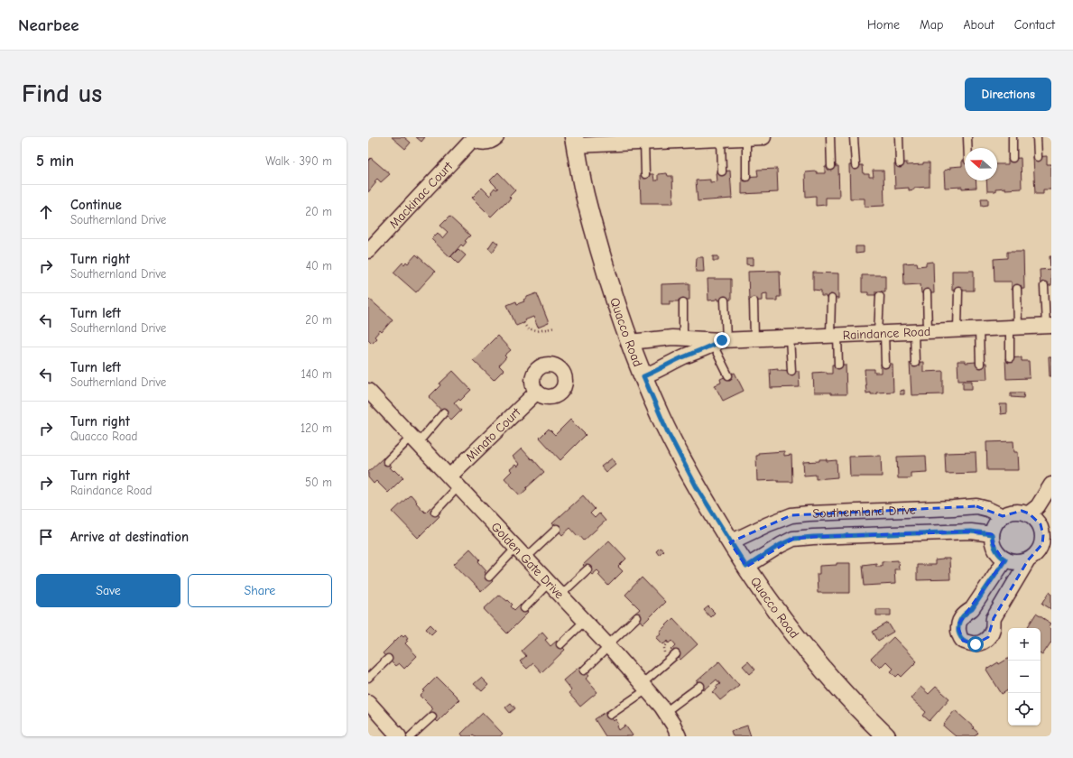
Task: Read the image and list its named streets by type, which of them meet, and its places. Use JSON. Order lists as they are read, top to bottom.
{
  "streets": {
    "street": [
      "Mackinac Court",
      "Quacco Road",
      "Raindance Road",
      "Minato Court",
      "Southernland Drive",
      "Golden Gate Drive"
    ]
  },
  "crossings": [
    ["Quacco Road", "Raindance Road"],
    ["Quacco Road", "Southernland Drive"],
    ["Minato Court", "Golden Gate Drive"]
  ],
  "north": "left",
  "page": {
    "header": "Nearbee",
    "nav": [
      "Home",
      "Map",
      "About",
      "Contact"
    ],
    "buttons": [
      "Directions",
      ["Save", "Share"]
    ],
    "title": "Find us",
    "heading": ["5 min", "Walk · 390 m"],
    "list": [
      ["Continue", "Southernland Drive", "20 m"],
      ["Turn right", "Southernland Drive", "40 m"],
      ["Turn left", "Southernland Drive", "20 m"],
      ["Turn left", "Southernland Drive", "140 m"],
      ["Turn right", "Quacco Road", "120 m"],
      ["Turn right", "Raindance Road", "50 m"],
      "Arrive at destination"
    ],
    "map_buttons": ["+", "−"]
  }
}
